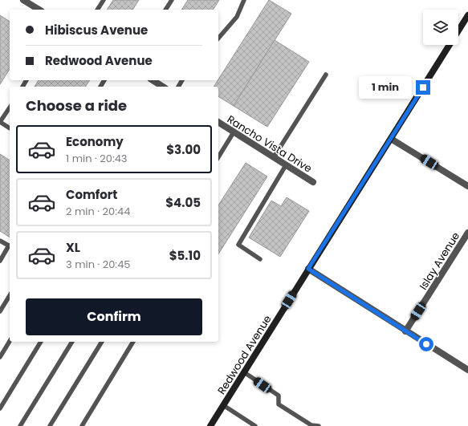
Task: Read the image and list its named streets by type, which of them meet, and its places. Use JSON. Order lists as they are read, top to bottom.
{
  "streets": {
    "street": ["Rancho Vista Drive", "Islay Avenue", "Redwood Avenue"]
  },
  "page": {
    "banner": ["Hibiscus Avenue", "Redwood Avenue"],
    "bubble": "1 min",
    "heading": "Choose a ride",
    "list": [
      {
        "name": "Economy",
        "note": "1 min · 20:43",
        "value": "$3.00"
      },
      {
        "name": "Comfort",
        "note": "2 min · 20:44",
        "value": "$4.05"
      },
      {
        "name": "XL",
        "note": "3 min · 20:45",
        "value": "$5.10"
      }
    ],
    "buttons": "Confirm"
  }
}
